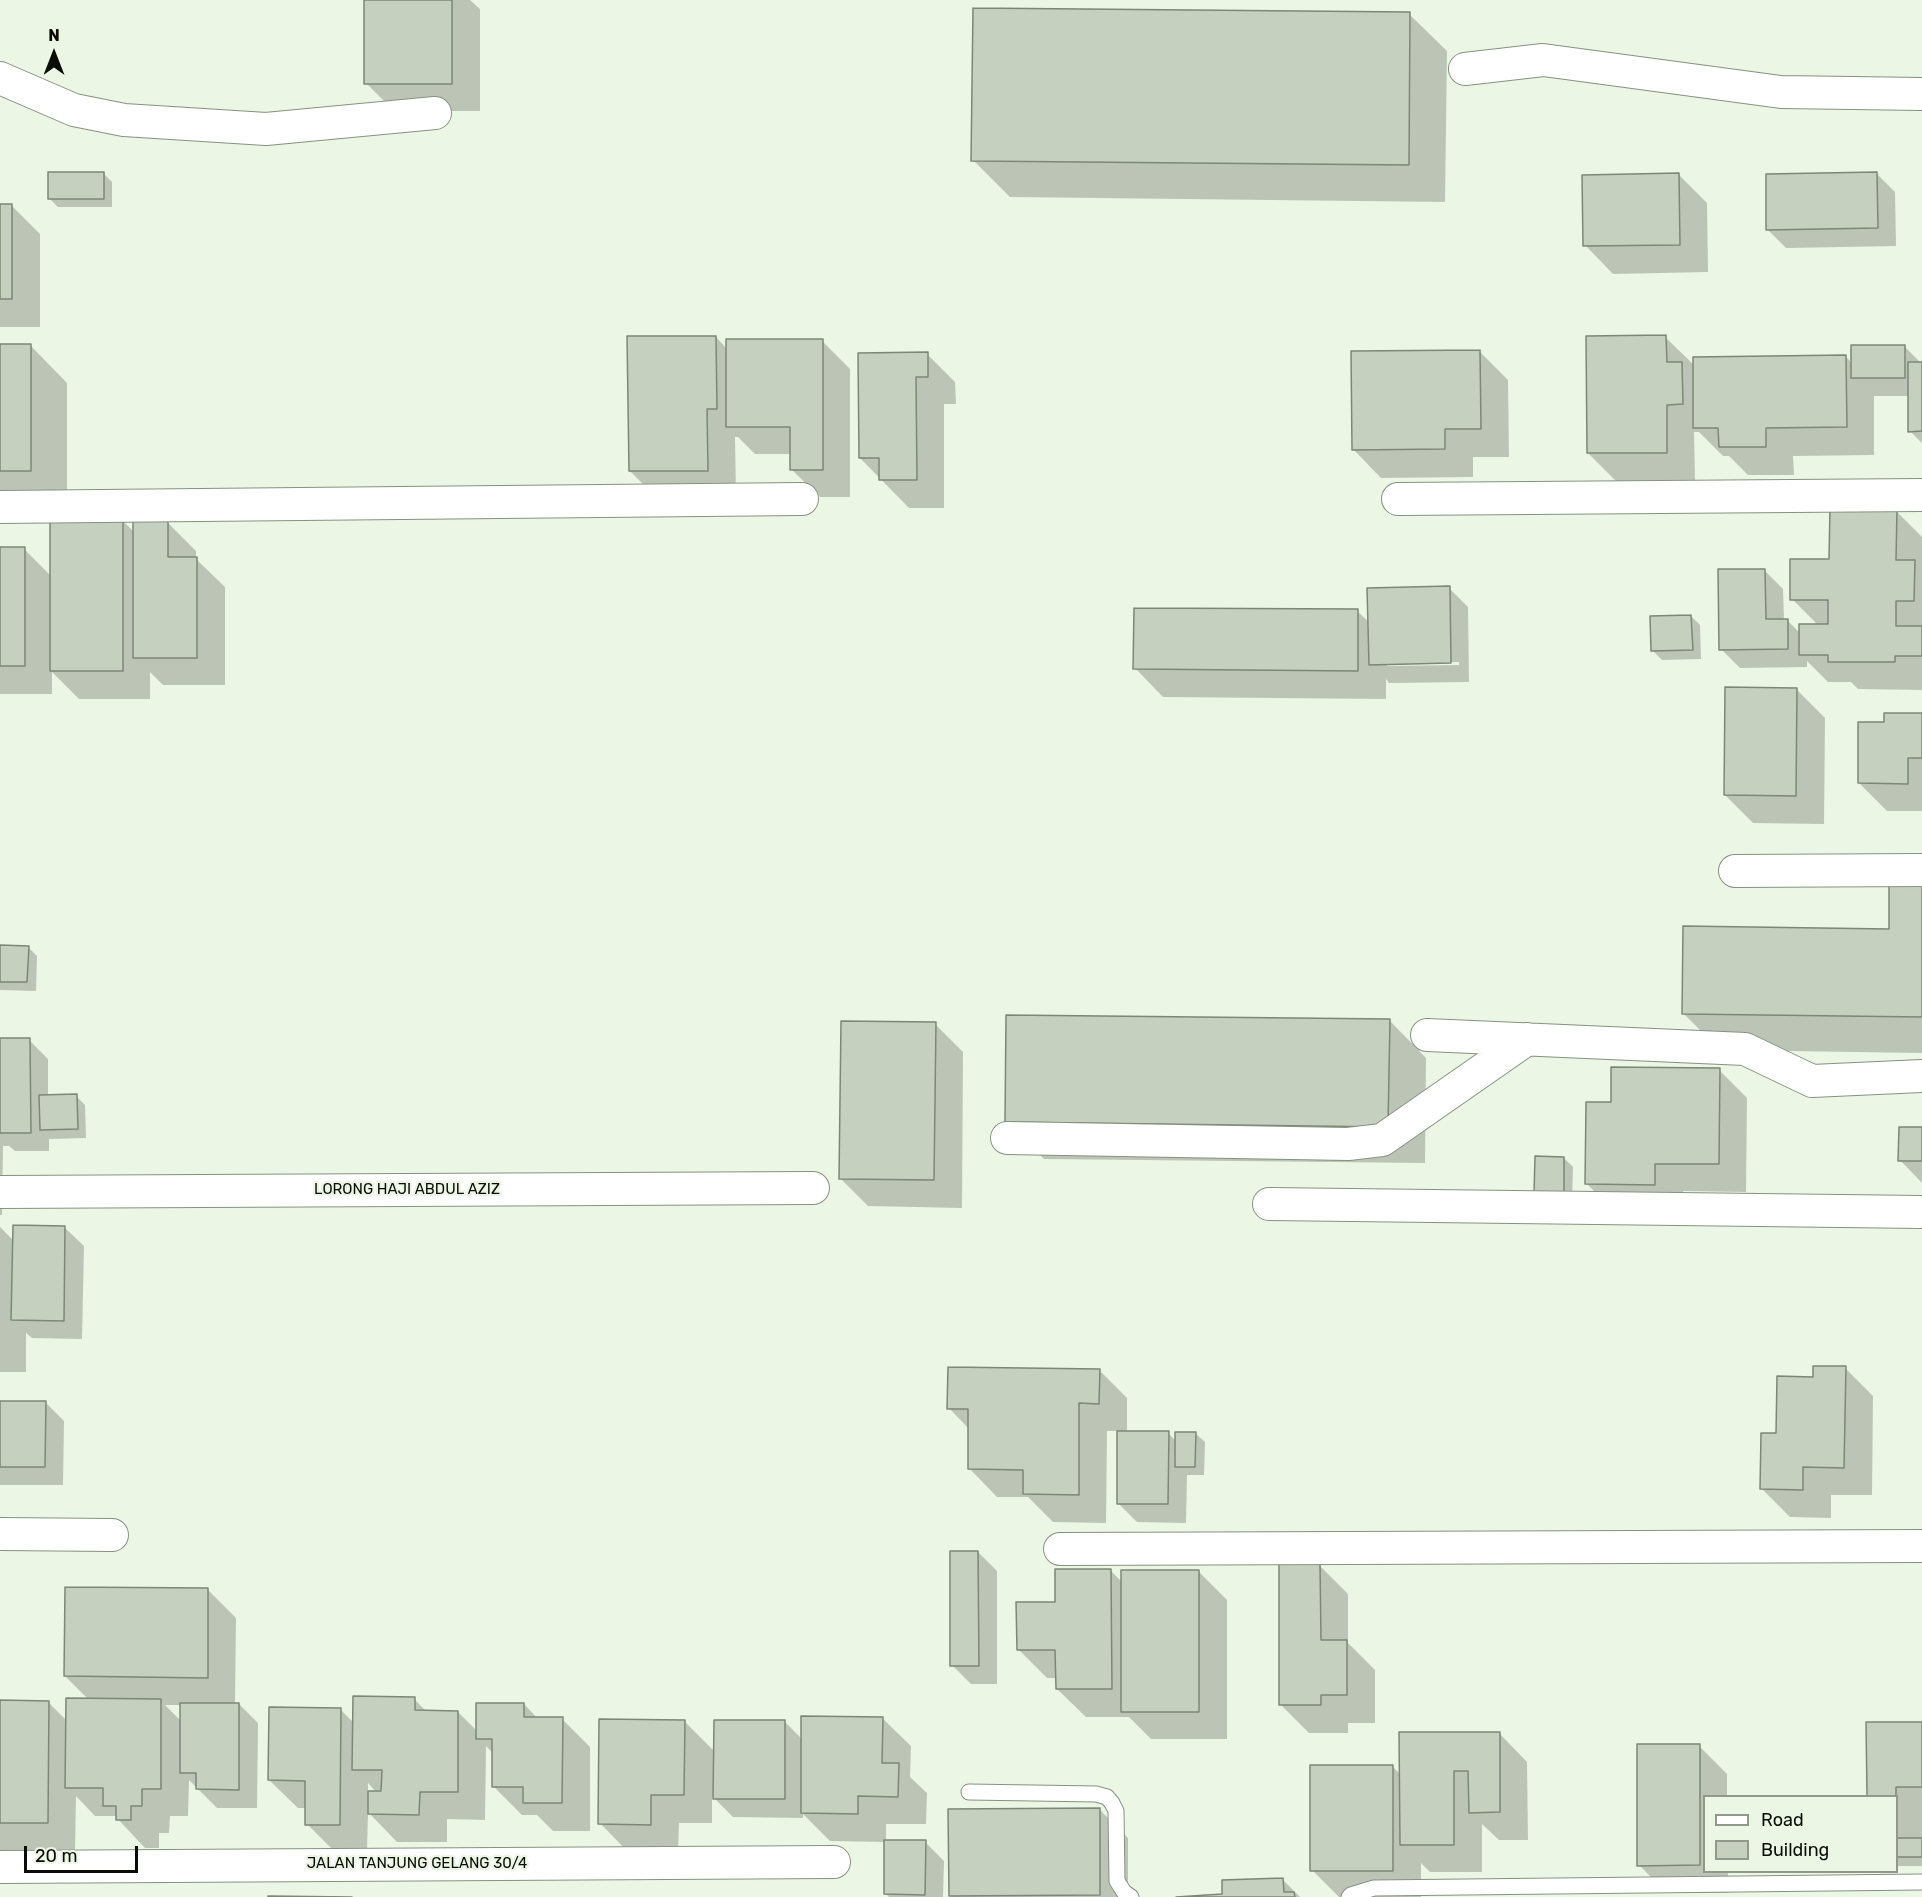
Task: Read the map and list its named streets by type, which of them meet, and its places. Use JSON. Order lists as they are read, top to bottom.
{
  "streets": {
    "street": ["LORONG HAJI ABDUL AZIZ", "JALAN TANJUNG GELANG 30/4"]
  },
  "legend": ["Road", "Building"],
  "scale_bar": "20 m",
  "north": "top"
}
